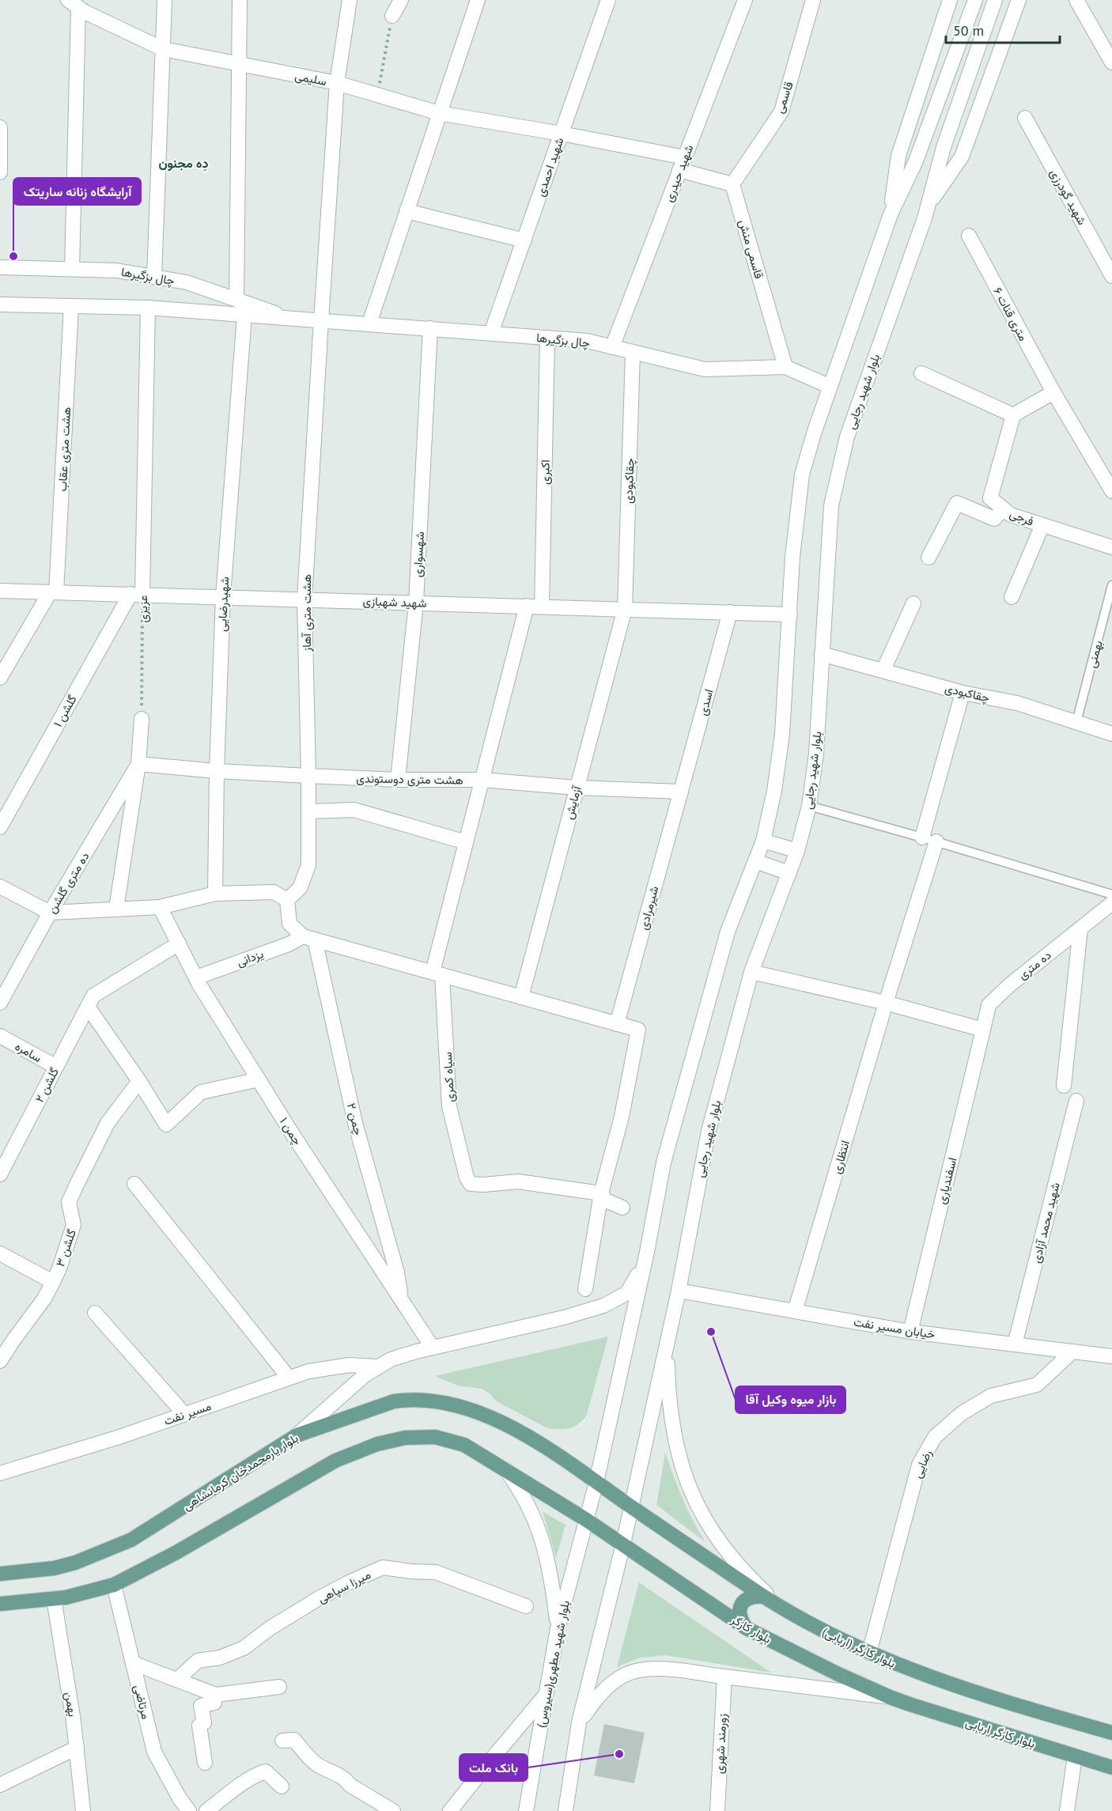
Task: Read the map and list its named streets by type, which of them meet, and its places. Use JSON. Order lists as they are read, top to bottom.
{
  "streets": {
    "main road": [
      "بلوار یارمحمدخان کرمانشاهی",
      "بلوار کارگر",
      "بلوار کارگر (اربابی)",
      "بلوار کارگر اربابی"
    ],
    "street": [
      "سلیمی",
      "قاسمی",
      "شهید احمدی",
      "شهید حیدری",
      "شهید گودرزی",
      "قاسمی منش",
      "چال بزگیرها",
      "۶ متری قنات",
      "بلوار شهید رجایی",
      "هشت متری عقاب",
      "اکبری",
      "چقاکبودی",
      "فرجی",
      "شهسواری",
      "شهید شهبازی",
      "شهیدرضایی",
      "عزیزی",
      "هشت متری آهاز",
      "اسدی",
      "گلشن ۱",
      "هشت متری دوستوندی",
      "آزمایش",
      "ده متری گلشن",
      "شیرمرادی",
      "یزدانی",
      "ده متری",
      "سامره",
      "سیاه کمری",
      "گلشن ۲",
      "چمن ۲",
      "چمن ۱",
      "انتظاری",
      "اسفندیاری",
      "شهید محمد آزادی",
      "گلشن ۳",
      "خیابان مسیر نفت",
      "مسیر نفت",
      "رضایی",
      "میرزا سپاهی",
      "بلوار شهید مطهری(سیروس)",
      "مرتاضی",
      "بهمن",
      "زورمند شهری"
    ],
    "lane": ["بهمنی"]
  },
  "crossings": [
    ["سلیمی", "شهید احمدی"],
    ["سلیمی", "شهید حیدری"],
    ["سلیمی", "هشت متری آهاز"],
    ["قاسمی", "قاسمی منش"],
    ["شهید احمدی", "چال بزگیرها"],
    ["شهید حیدری", "چال بزگیرها"],
    ["قاسمی منش", "چال بزگیرها"],
    ["چال بزگیرها", "هشت متری عقاب"],
    ["چال بزگیرها", "اکبری"],
    ["چال بزگیرها", "چقاکبودی"],
    ["چال بزگیرها", "شهسواری"],
    ["چال بزگیرها", "شهیدرضایی"],
    ["چال بزگیرها", "عزیزی"],
    ["چال بزگیرها", "هشت متری آهاز"],
    ["بلوار شهید رجایی", "چقاکبودی"],
    ["بلوار شهید رجایی", "خیابان مسیر نفت"],
    ["بلوار شهید رجایی", "بلوار یارمحمدخان کرمانشاهی"],
    ["بلوار شهید رجایی", "بلوار کارگر"],
    ["بلوار شهید رجایی", "بلوار کارگر (اربابی)"],
    ["هشت متری عقاب", "شهید شهبازی"],
    ["اکبری", "شهید شهبازی"],
    ["چقاکبودی", "شهید شهبازی"],
    ["چقاکبودی", "بهمنی"],
    ["چقاکبودی", "آزمایش"],
    ["چقاکبودی", "انتظاری"],
    ["شهسواری", "شهید شهبازی"],
    ["شهسواری", "هشت متری دوستوندی"],
    ["شهید شهبازی", "شهیدرضایی"],
    ["شهید شهبازی", "عزیزی"],
    ["شهید شهبازی", "هشت متری آهاز"],
    ["شهید شهبازی", "اسدی"],
    ["شهید شهبازی", "گلشن ۱"],
    ["شهید شهبازی", "آزمایش"],
    ["شهید شهبازی", "سیاه کمری"],
    ["شهیدرضایی", "هشت متری دوستوندی"],
    ["عزیزی", "گلشن ۱"],
    ["هشت متری آهاز", "هشت متری دوستوندی"],
    ["اسدی", "هشت متری دوستوندی"],
    ["اسدی", "شیرمرادی"],
    ["هشت متری دوستوندی", "آزمایش"],
    ["هشت متری دوستوندی", "ده متری گلشن"],
    ["هشت متری دوستوندی", "شیرمرادی"],
    ["هشت متری دوستوندی", "سیاه کمری"],
    ["یزدانی", "چمن ۲"],
    ["یزدانی", "چمن ۱"],
    ["ده متری", "اسفندیاری"],
    ["سامره", "گلشن ۲"],
    ["چمن ۲", "چمن ۱"],
    ["انتظاری", "خیابان مسیر نفت"],
    ["اسفندیاری", "خیابان مسیر نفت"],
    ["شهید محمد آزادی", "خیابان مسیر نفت"],
    ["خیابان مسیر نفت", "رضایی"],
    ["رضایی", "بلوار کارگر (اربابی)"],
    ["بلوار یارمحمدخان کرمانشاهی", "بلوار کارگر (اربابی)"],
    ["بلوار کارگر", "بلوار کارگر اربابی"]
  ],
  "districts": ["دِه مجنون"],
  "places": ["آرایشگاه زنانه ساریتک", "بازار میوه وکیل آقا", "بانک ملت"],
  "scale_bar": "50 m"
}
